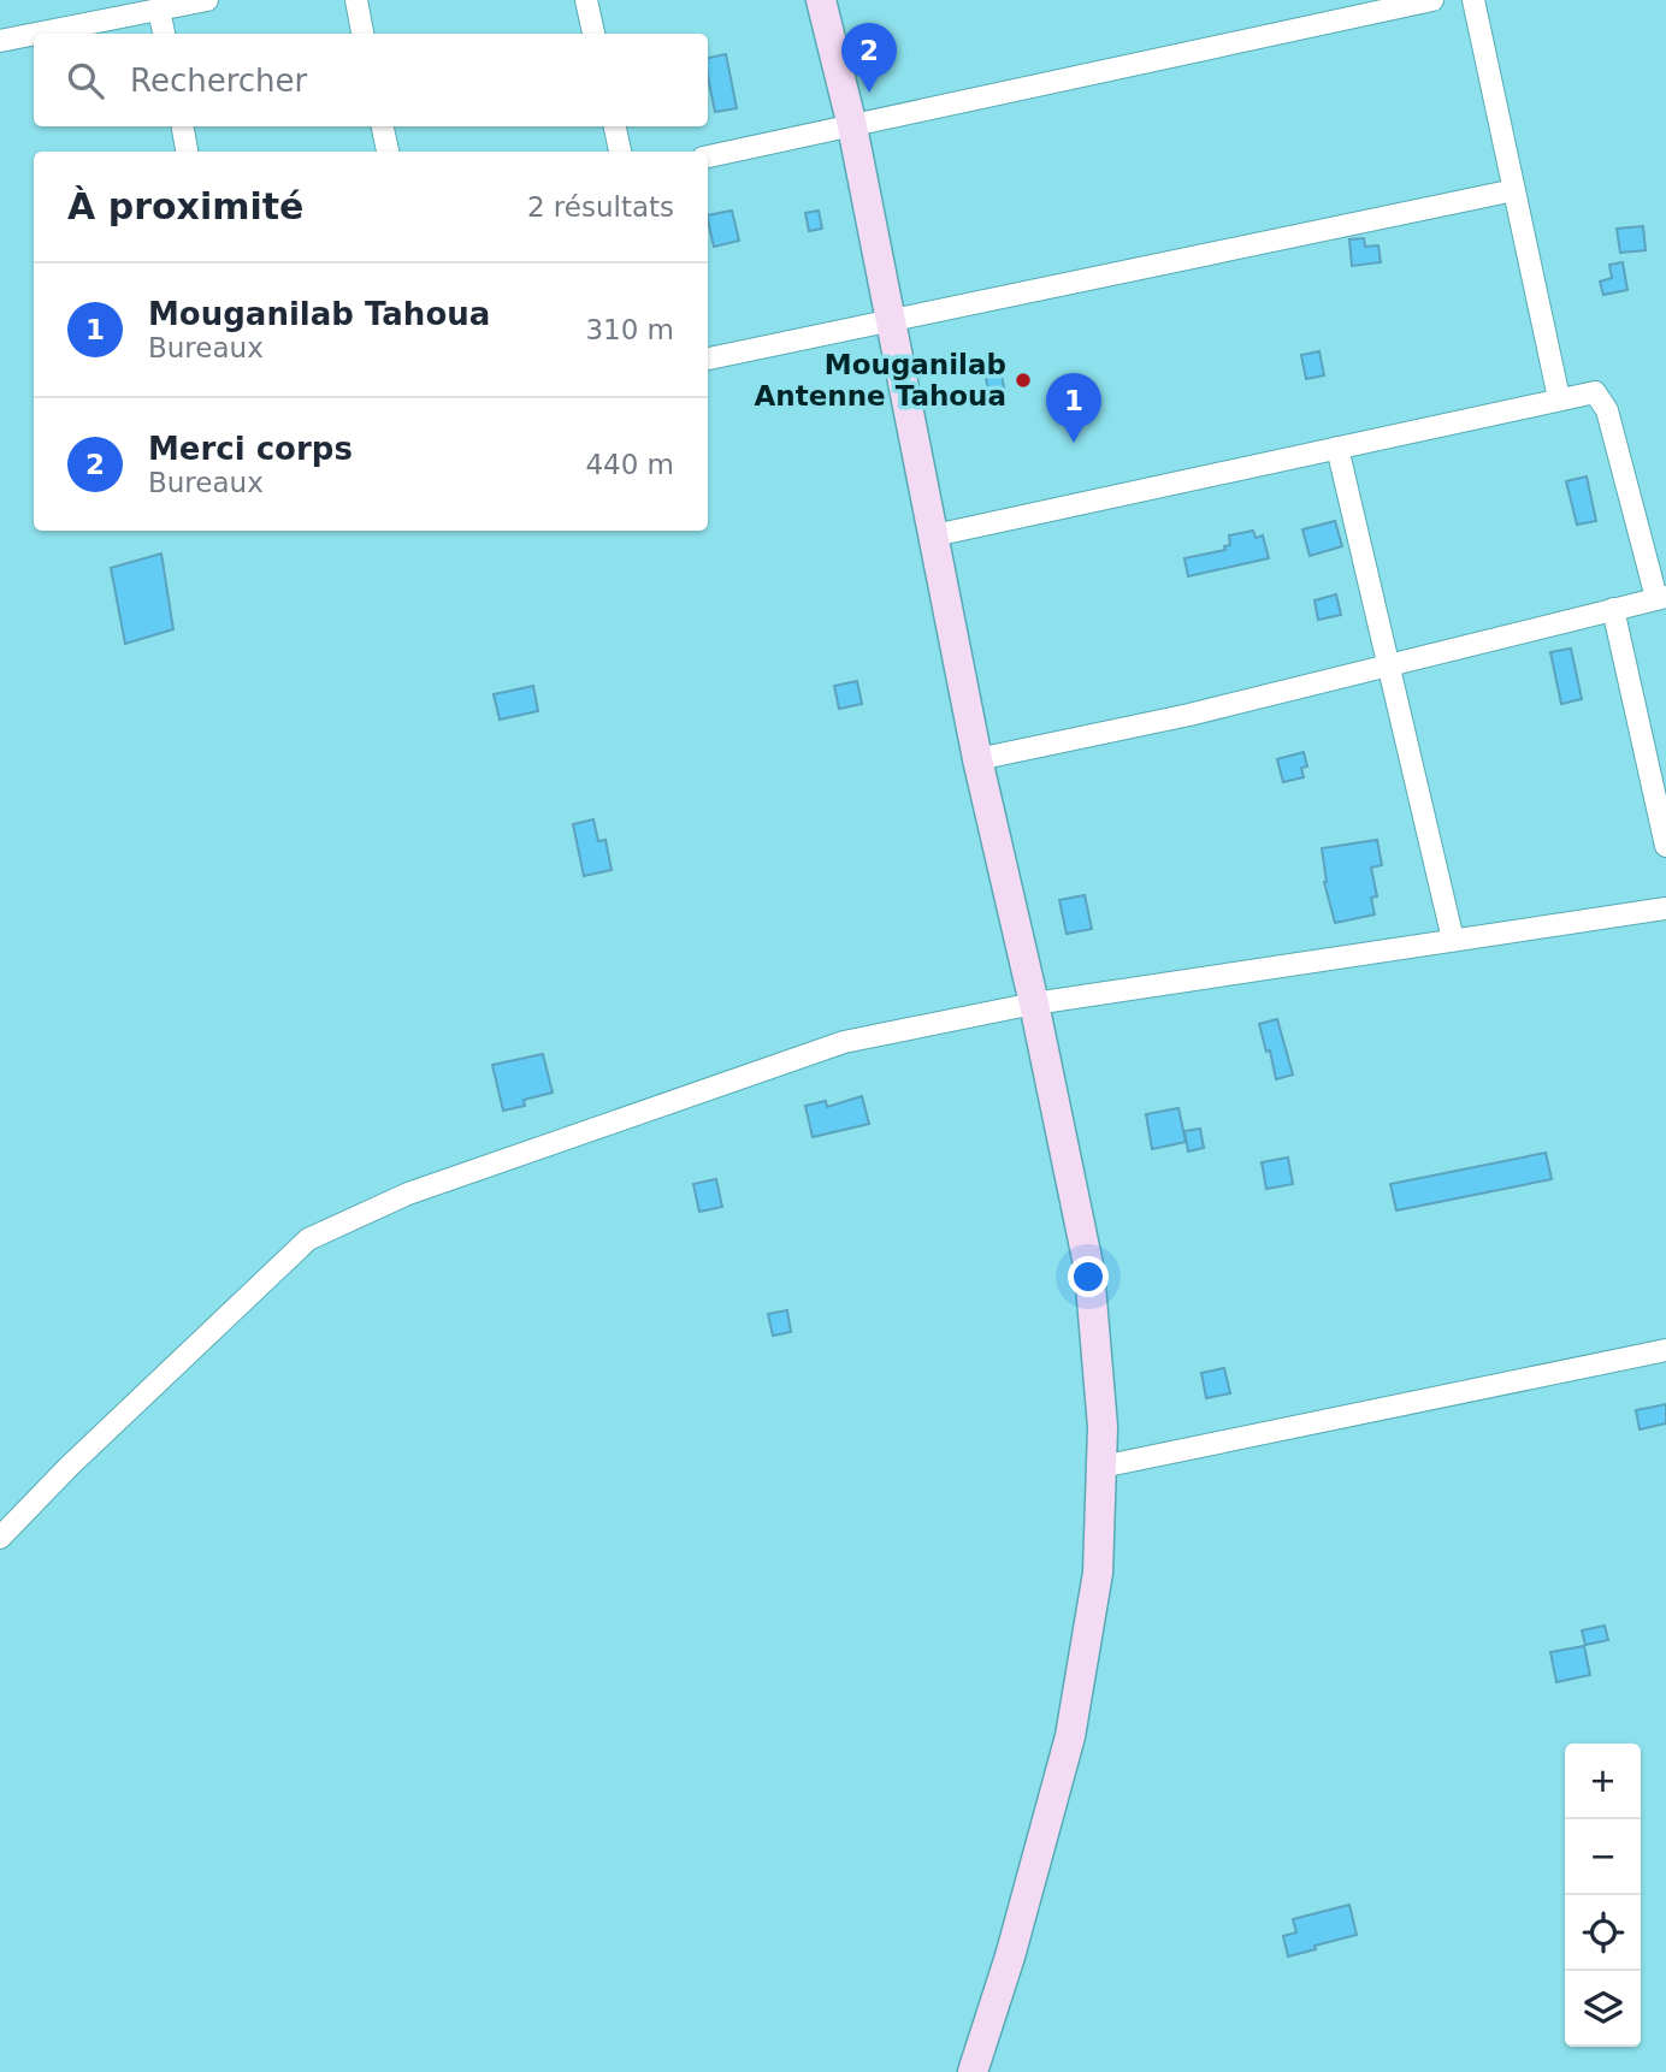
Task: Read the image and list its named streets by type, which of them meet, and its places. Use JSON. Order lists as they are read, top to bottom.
{
  "places": ["Mouganilab Antenne Tahoua"],
  "page": {
    "pins": ["2", "1"],
    "search": "Rechercher",
    "heading": ["À proximité", "2 résultats"],
    "list": [
      {
        "mark": "1",
        "name": "Mouganilab Tahoua",
        "note": "Bureaux",
        "value": "310 m"
      },
      {
        "mark": "2",
        "name": "Merci corps",
        "note": "Bureaux",
        "value": "440 m"
      }
    ],
    "map_buttons": ["+", "−"]
  }
}
